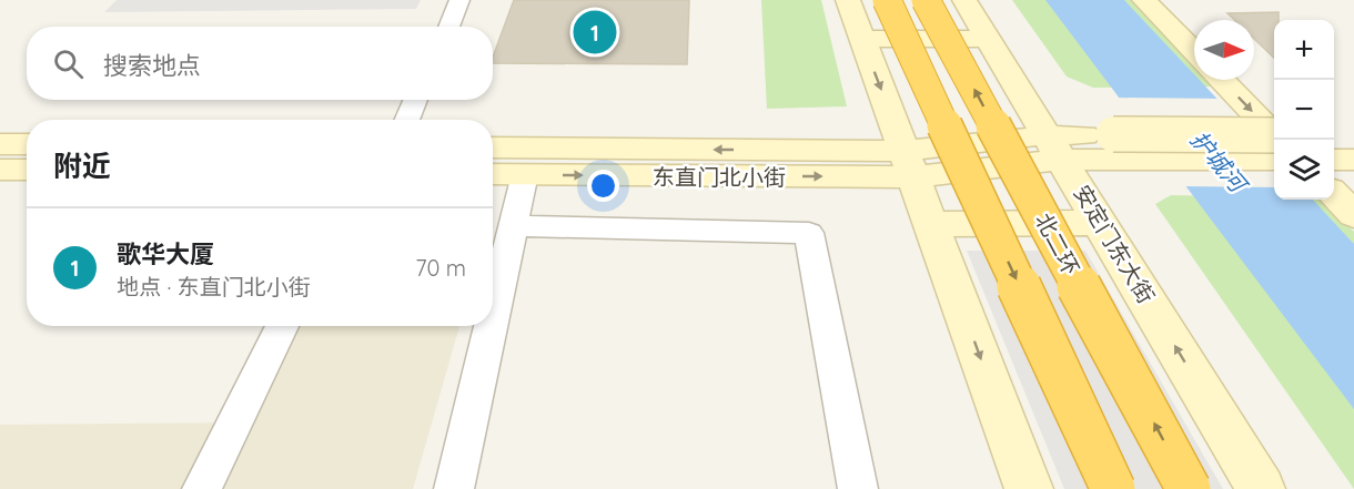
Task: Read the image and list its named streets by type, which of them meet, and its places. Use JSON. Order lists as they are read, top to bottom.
{
  "streets": {
    "highway": ["北二环"],
    "street": ["东直门北小街", "安定门东大街"]
  },
  "water": ["护城河"],
  "north": "right",
  "page": {
    "pins": "1",
    "map_buttons": ["+", "−"],
    "search": "搜索地点",
    "heading": "附近",
    "list": [
      {
        "mark": "1",
        "name": "歌华大厦",
        "note": "地点 · 东直门北小街",
        "value": "70 m"
      }
    ]
  }
}
